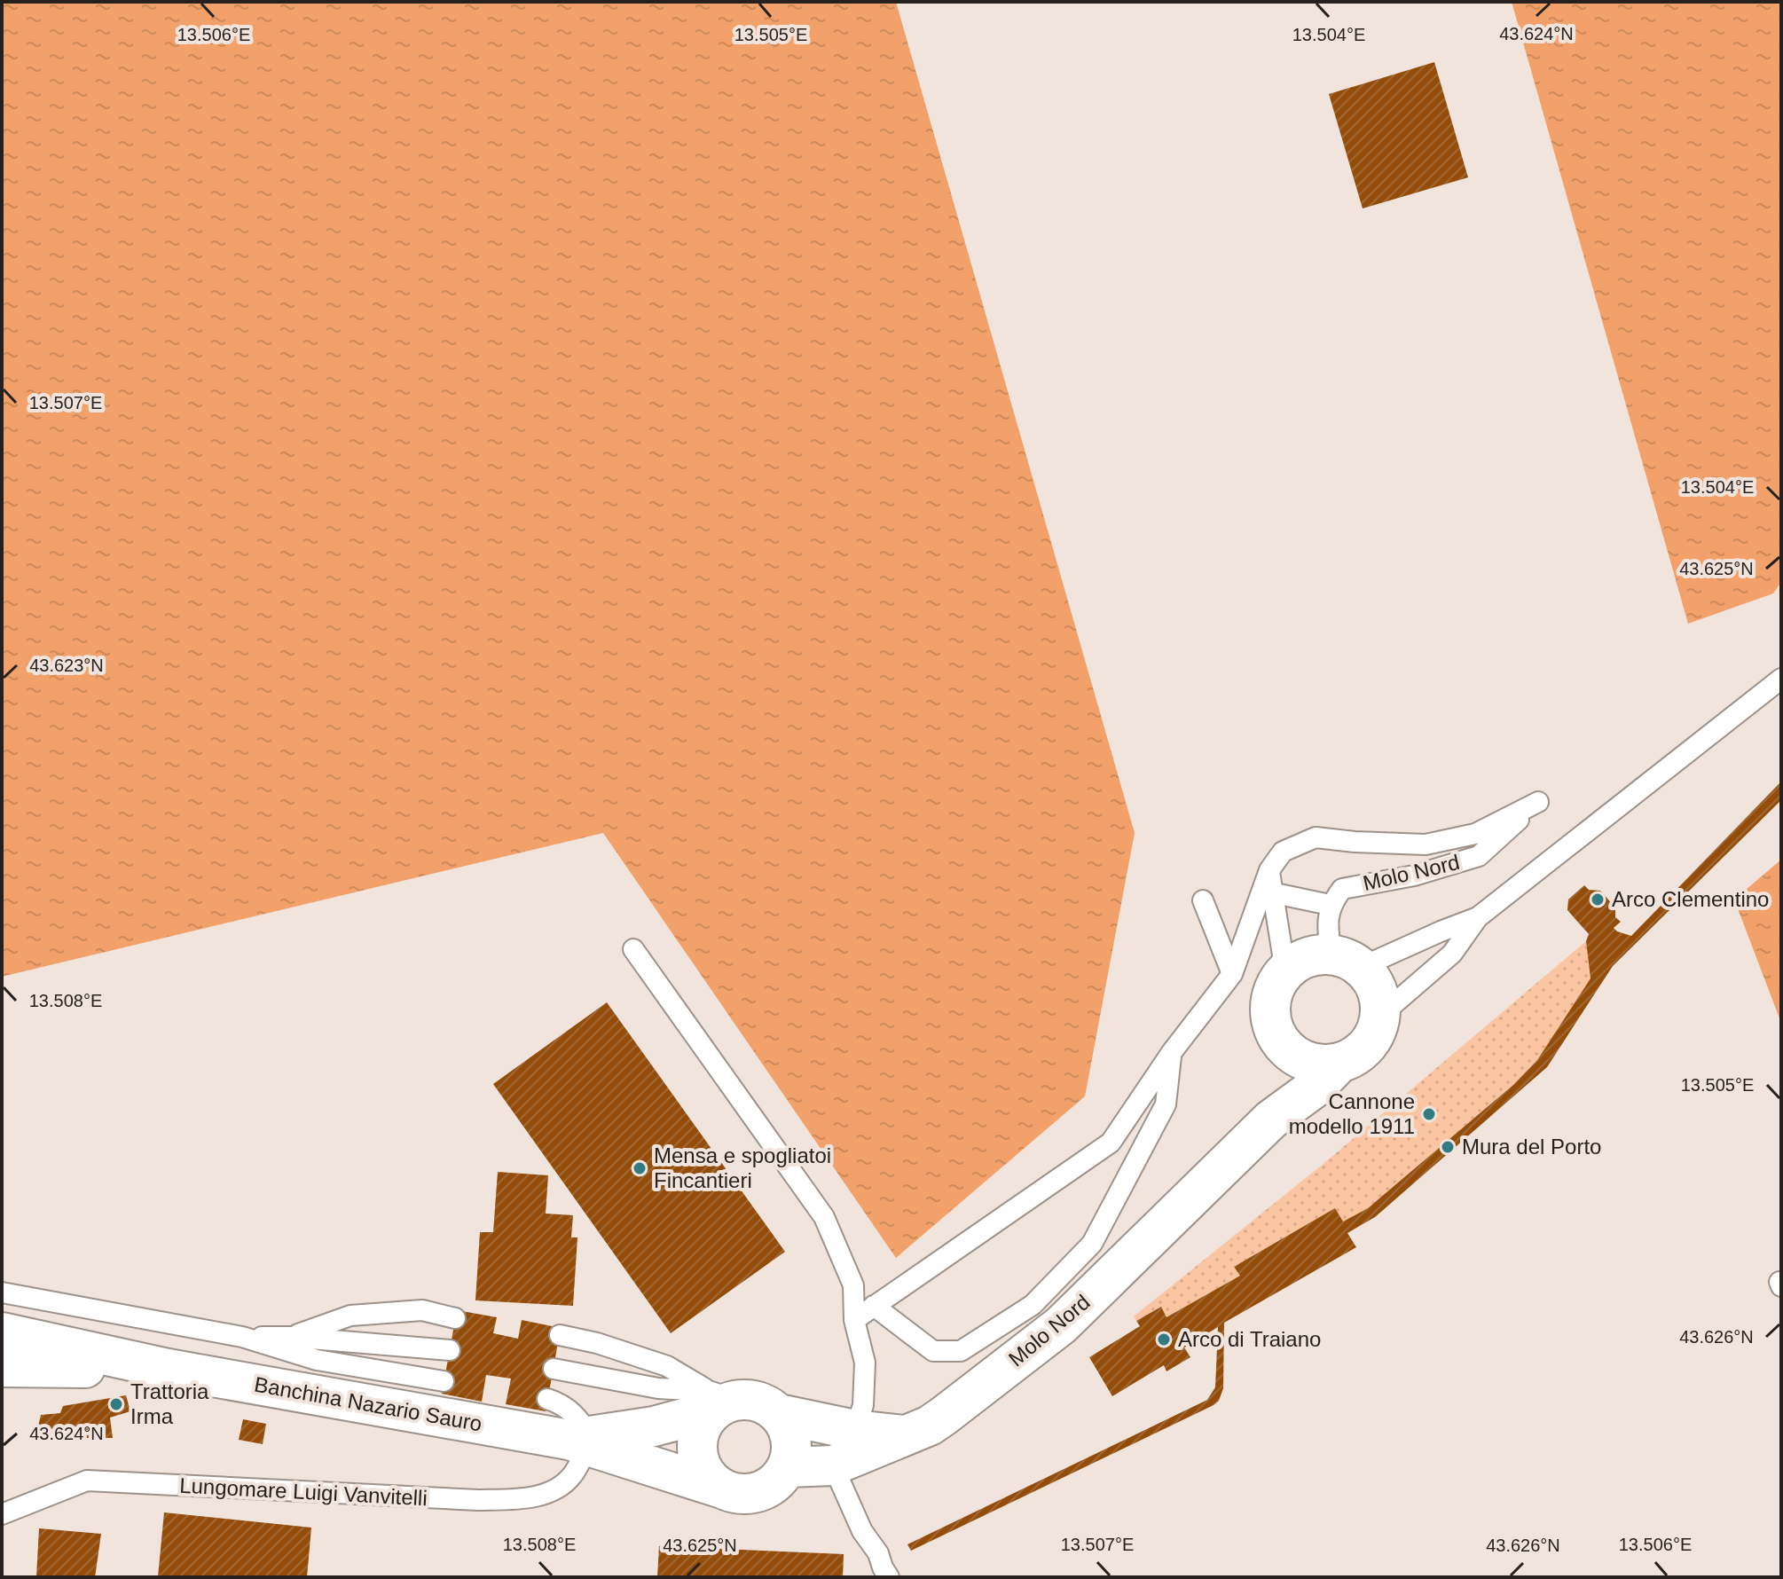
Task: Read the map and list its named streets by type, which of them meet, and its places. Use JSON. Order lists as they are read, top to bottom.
{
  "streets": {
    "street": ["Molo Nord", "Banchina Nazario Sauro"],
    "lane": ["Lungomare Luigi Vanvitelli"]
  },
  "crossings": [
    ["Banchina Nazario Sauro", "Lungomare Luigi Vanvitelli"]
  ],
  "places": [
    "Arco Clementino",
    "Cannone modello 1911",
    "Mura del Porto",
    "Mensa e spogliatoi Fincantieri",
    "Arco di Traiano",
    "Trattoria Irma"
  ],
  "coordinates": [
    "43.624°N",
    "13.506°E",
    "13.505°E",
    "13.504°E",
    "13.507°E",
    "43.625°N",
    "43.623°N",
    "13.508°E",
    "43.626°N"
  ]
}
